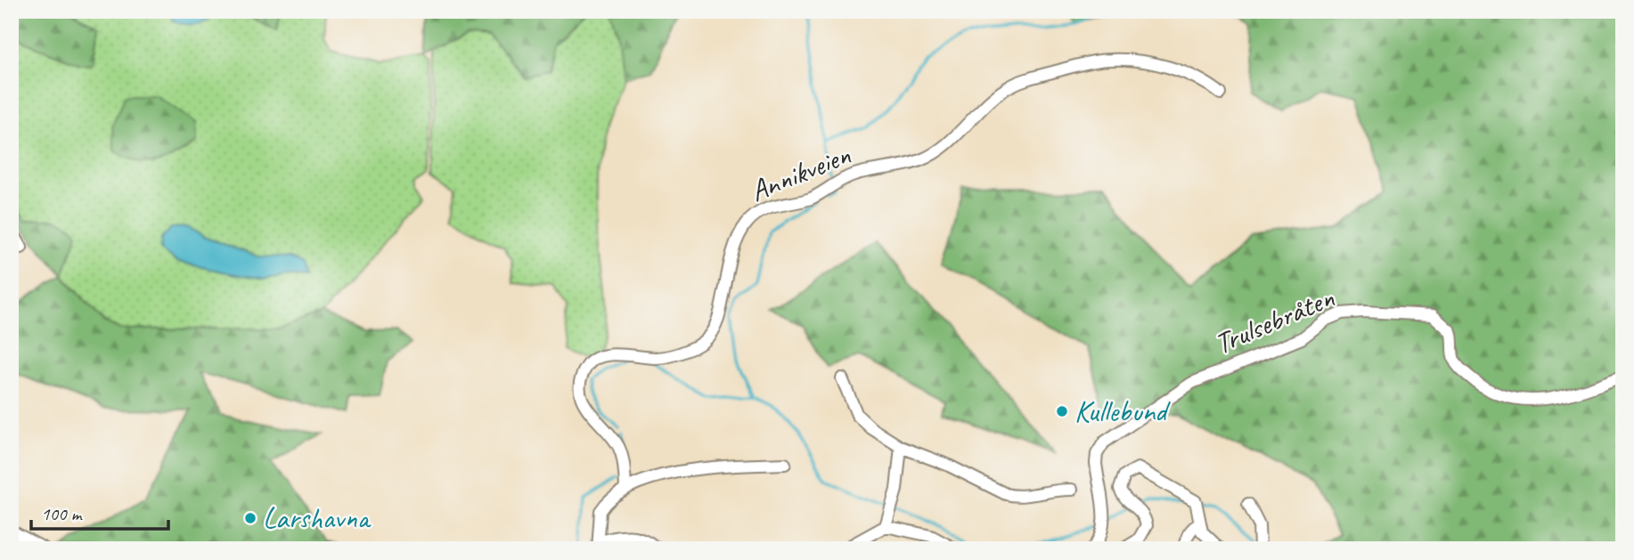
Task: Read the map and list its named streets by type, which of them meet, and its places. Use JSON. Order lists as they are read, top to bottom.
{
  "streets": {
    "street": ["Annikveien", "Trulsebråten"]
  },
  "places": ["Kullebund", "Larshavna"],
  "scale_bar": "100 m"
}
